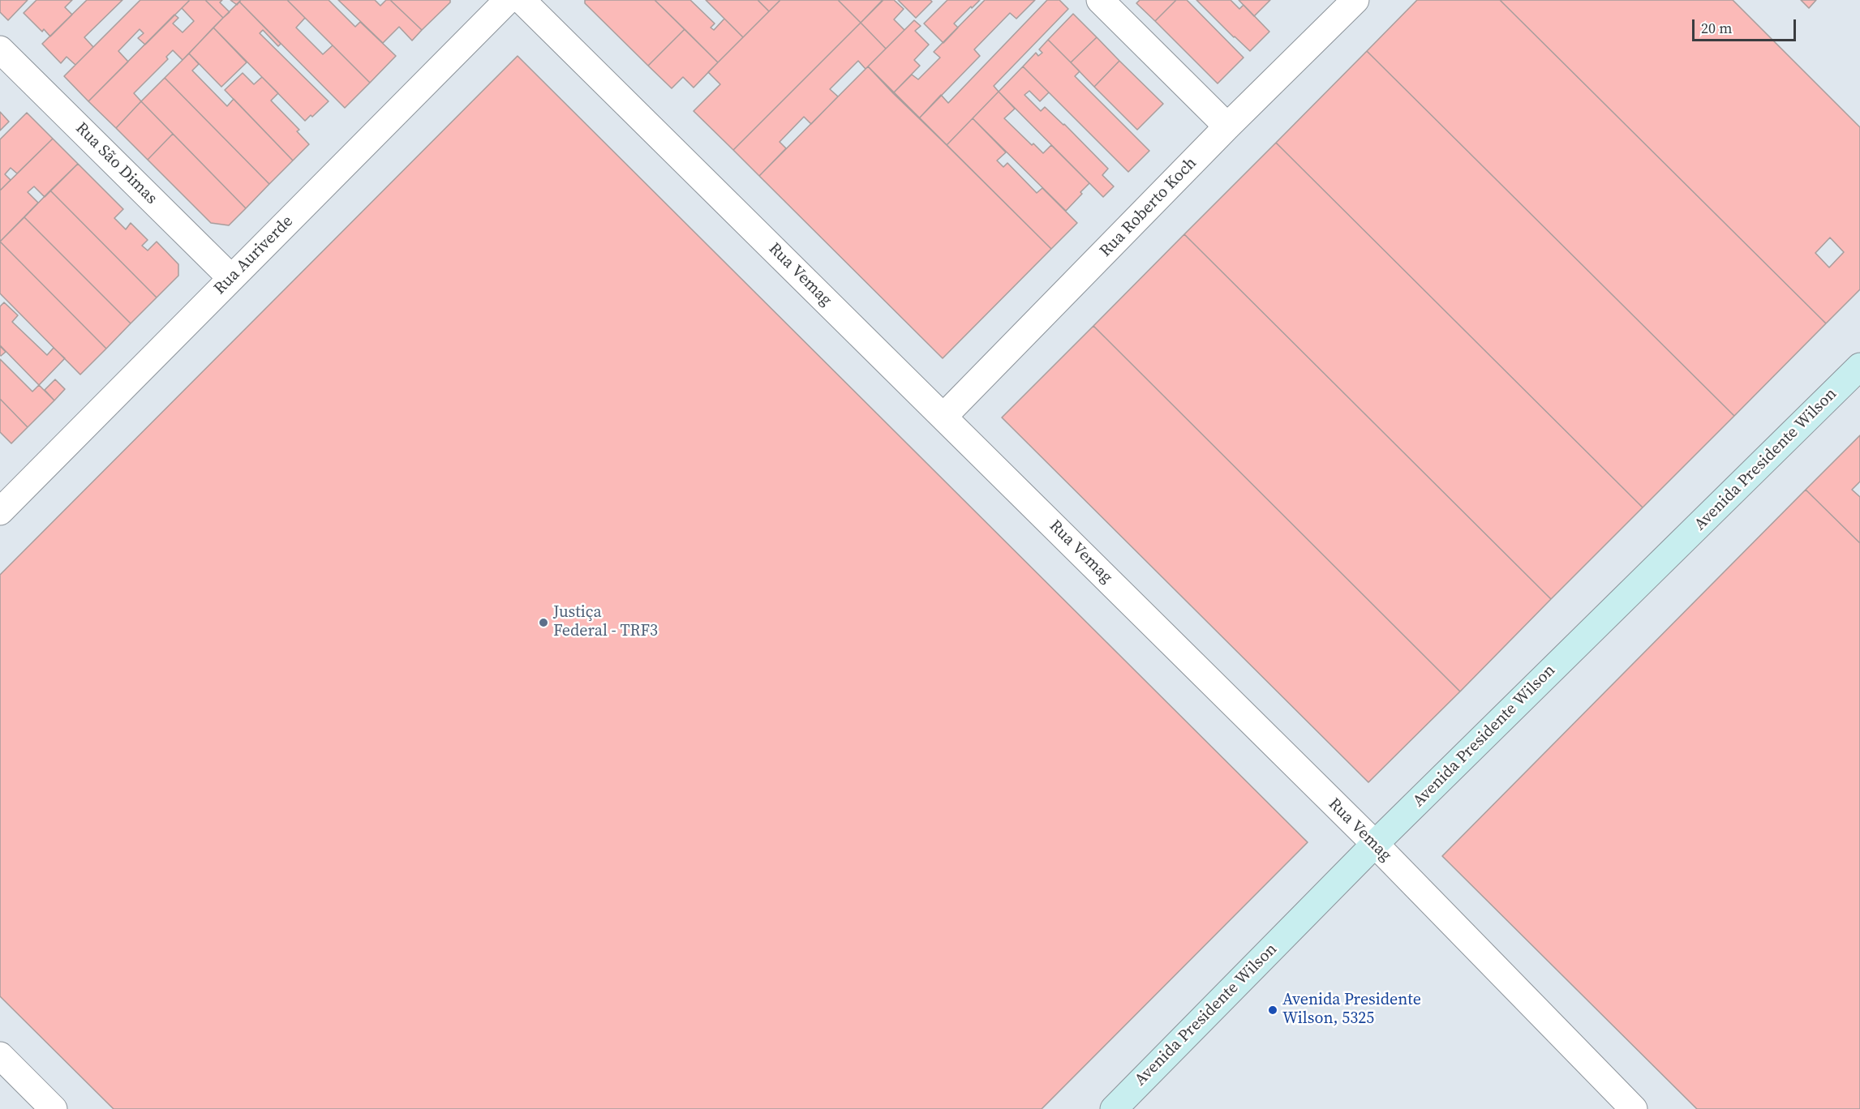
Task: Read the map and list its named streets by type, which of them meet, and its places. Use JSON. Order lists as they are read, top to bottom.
{
  "streets": {
    "main road": ["Avenida Presidente Wilson"],
    "street": [
      "Rua São Dimas",
      "Rua Roberto Koch",
      "Rua Auriverde",
      "Rua Vemag"
    ]
  },
  "crossings": [
    ["Rua São Dimas", "Rua Auriverde"],
    ["Rua Roberto Koch", "Rua Vemag"],
    ["Rua Vemag", "Avenida Presidente Wilson"]
  ],
  "places": ["Justiça Federal - TRF3", "Avenida Presidente Wilson, 5325"],
  "scale_bar": "20 m"
}
